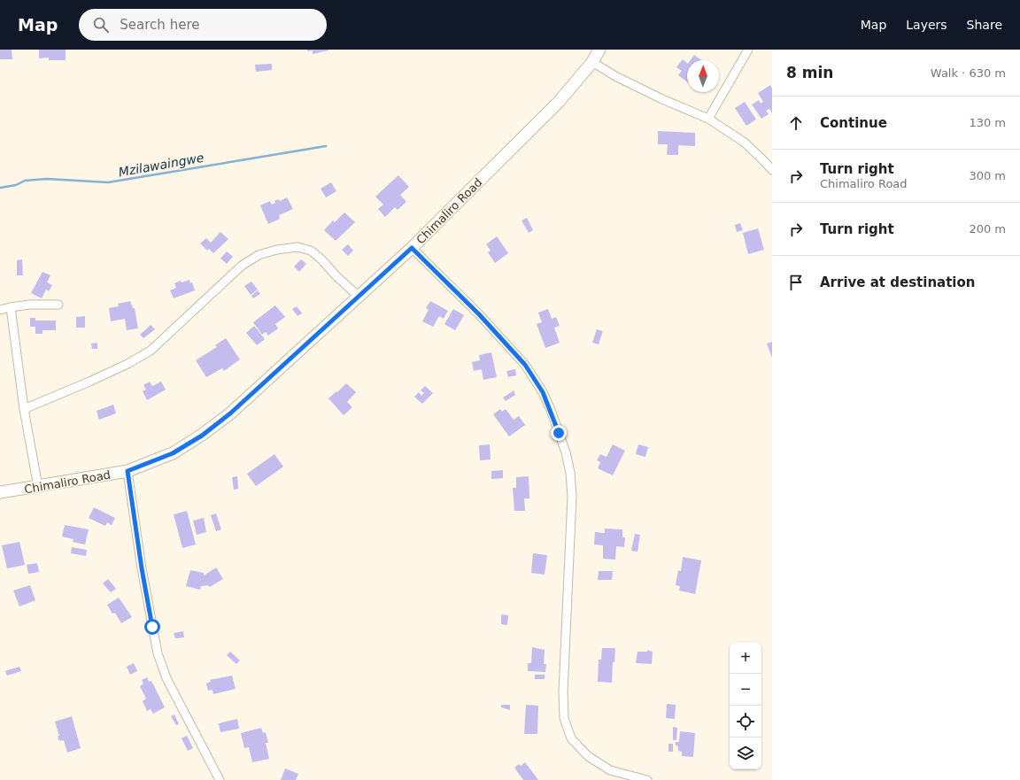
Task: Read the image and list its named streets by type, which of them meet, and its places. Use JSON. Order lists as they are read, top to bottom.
{
  "streets": {
    "street": ["Chimaliro Road"]
  },
  "water": ["Mzilawaingwe"],
  "north": "top",
  "page": {
    "header": "Map",
    "search": "Search here",
    "nav": ["Map", "Layers", "Share"],
    "heading": ["8 min", "Walk · 630 m"],
    "list": [
      ["Continue", "130 m"],
      ["Turn right", "Chimaliro Road", "300 m"],
      ["Turn right", "200 m"],
      "Arrive at destination"
    ],
    "map_buttons": ["+", "−"]
  }
}
